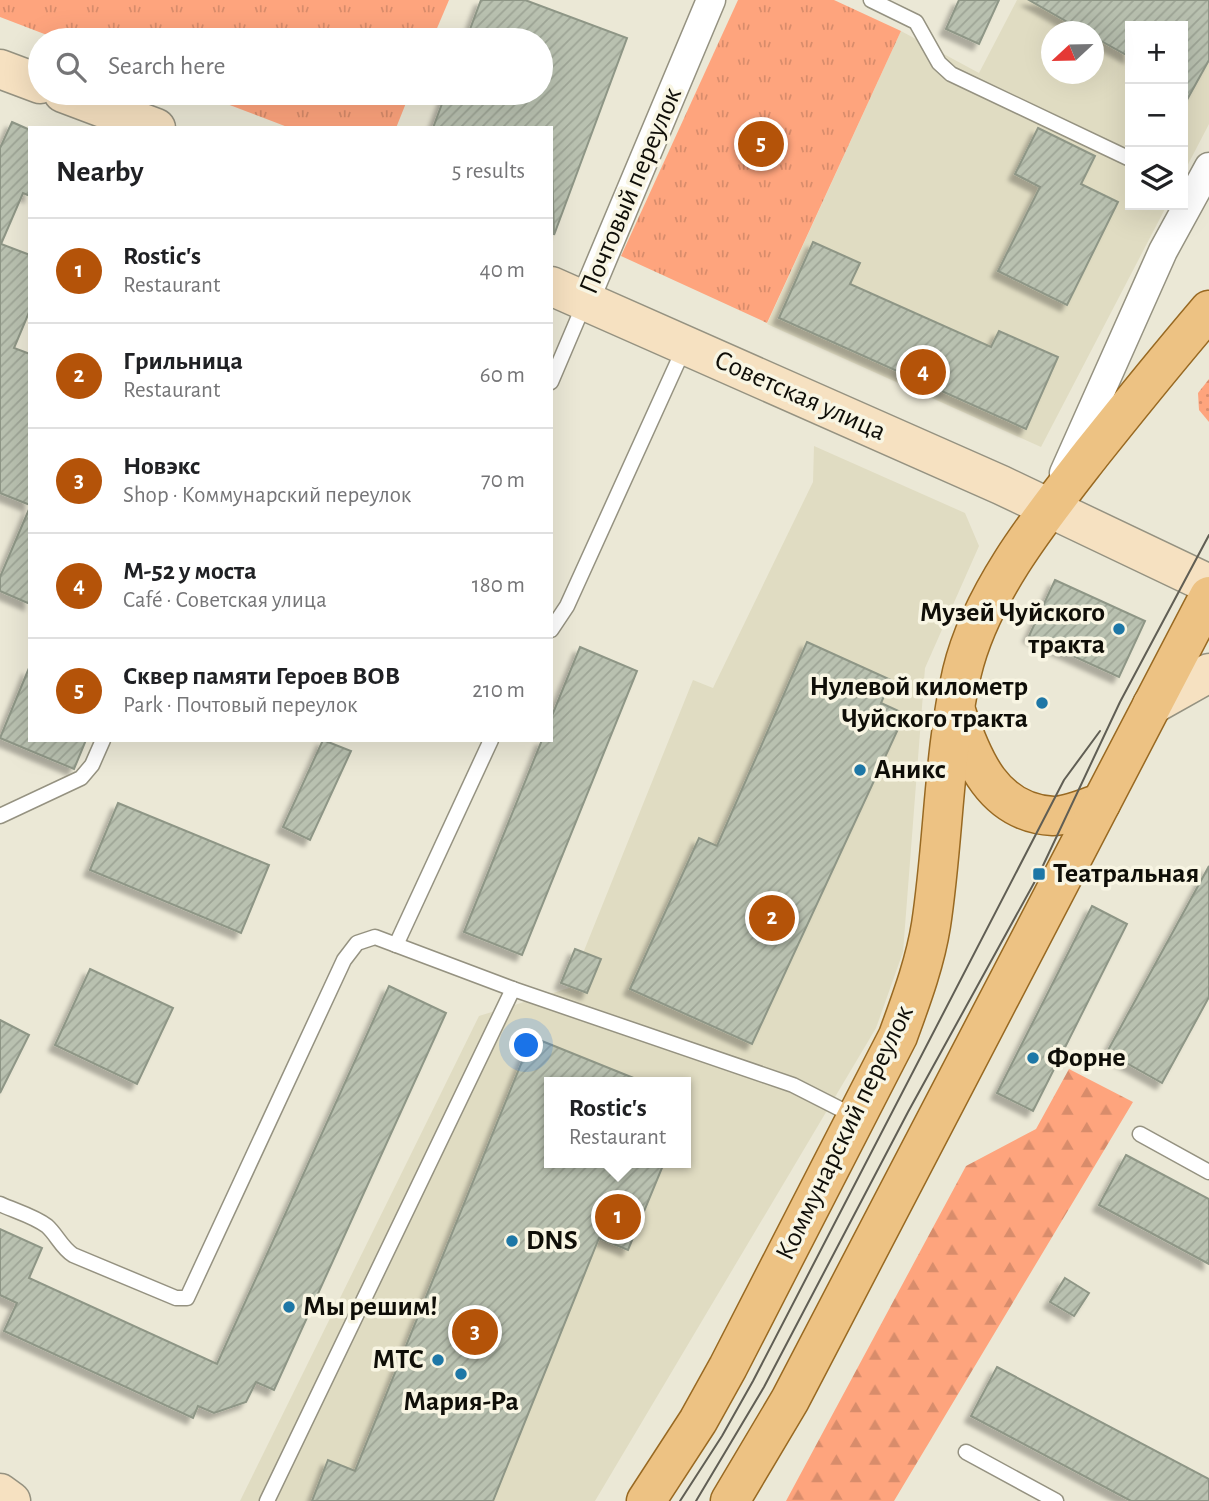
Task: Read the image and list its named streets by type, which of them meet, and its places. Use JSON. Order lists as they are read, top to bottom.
{
  "streets": {
    "main road": ["Коммунарский переулок"],
    "street": ["Почтовый переулок", "Советская улица"]
  },
  "crossings": [
    ["Почтовый переулок", "Советская улица"],
    ["Советская улица", "Коммунарский переулок"]
  ],
  "places": {
    "other": [
      "Музей Чуйского тракта",
      "Нулевой километр Чуйского тракта",
      "Аникс",
      "Форне",
      "DNS",
      "Мы решим!",
      "МТС",
      "Мария-Ра"
    ],
    "transit": ["Театральная"]
  },
  "north": "left",
  "page": {
    "map_buttons": ["+", "−"],
    "search": "Search here",
    "pins": [
      "5",
      "4",
      "2",
      "1",
      "3"
    ],
    "heading": ["Nearby", "5 results"],
    "list": [
      {
        "mark": "1",
        "name": "Rostic's",
        "note": "Restaurant",
        "value": "40 m"
      },
      {
        "mark": "2",
        "name": "Грильница",
        "note": "Restaurant",
        "value": "60 m"
      },
      {
        "mark": "3",
        "name": "Новэкс",
        "note": "Shop · Коммунарский переулок",
        "value": "70 m"
      },
      {
        "mark": "4",
        "name": "М-52 у моста",
        "note": "Café · Советская улица",
        "value": "180 m"
      },
      {
        "mark": "5",
        "name": "Сквер памяти Героев ВОВ",
        "note": "Park · Почтовый переулок",
        "value": "210 m"
      }
    ],
    "popup": ["Rostic's", "Restaurant"]
  }
}
